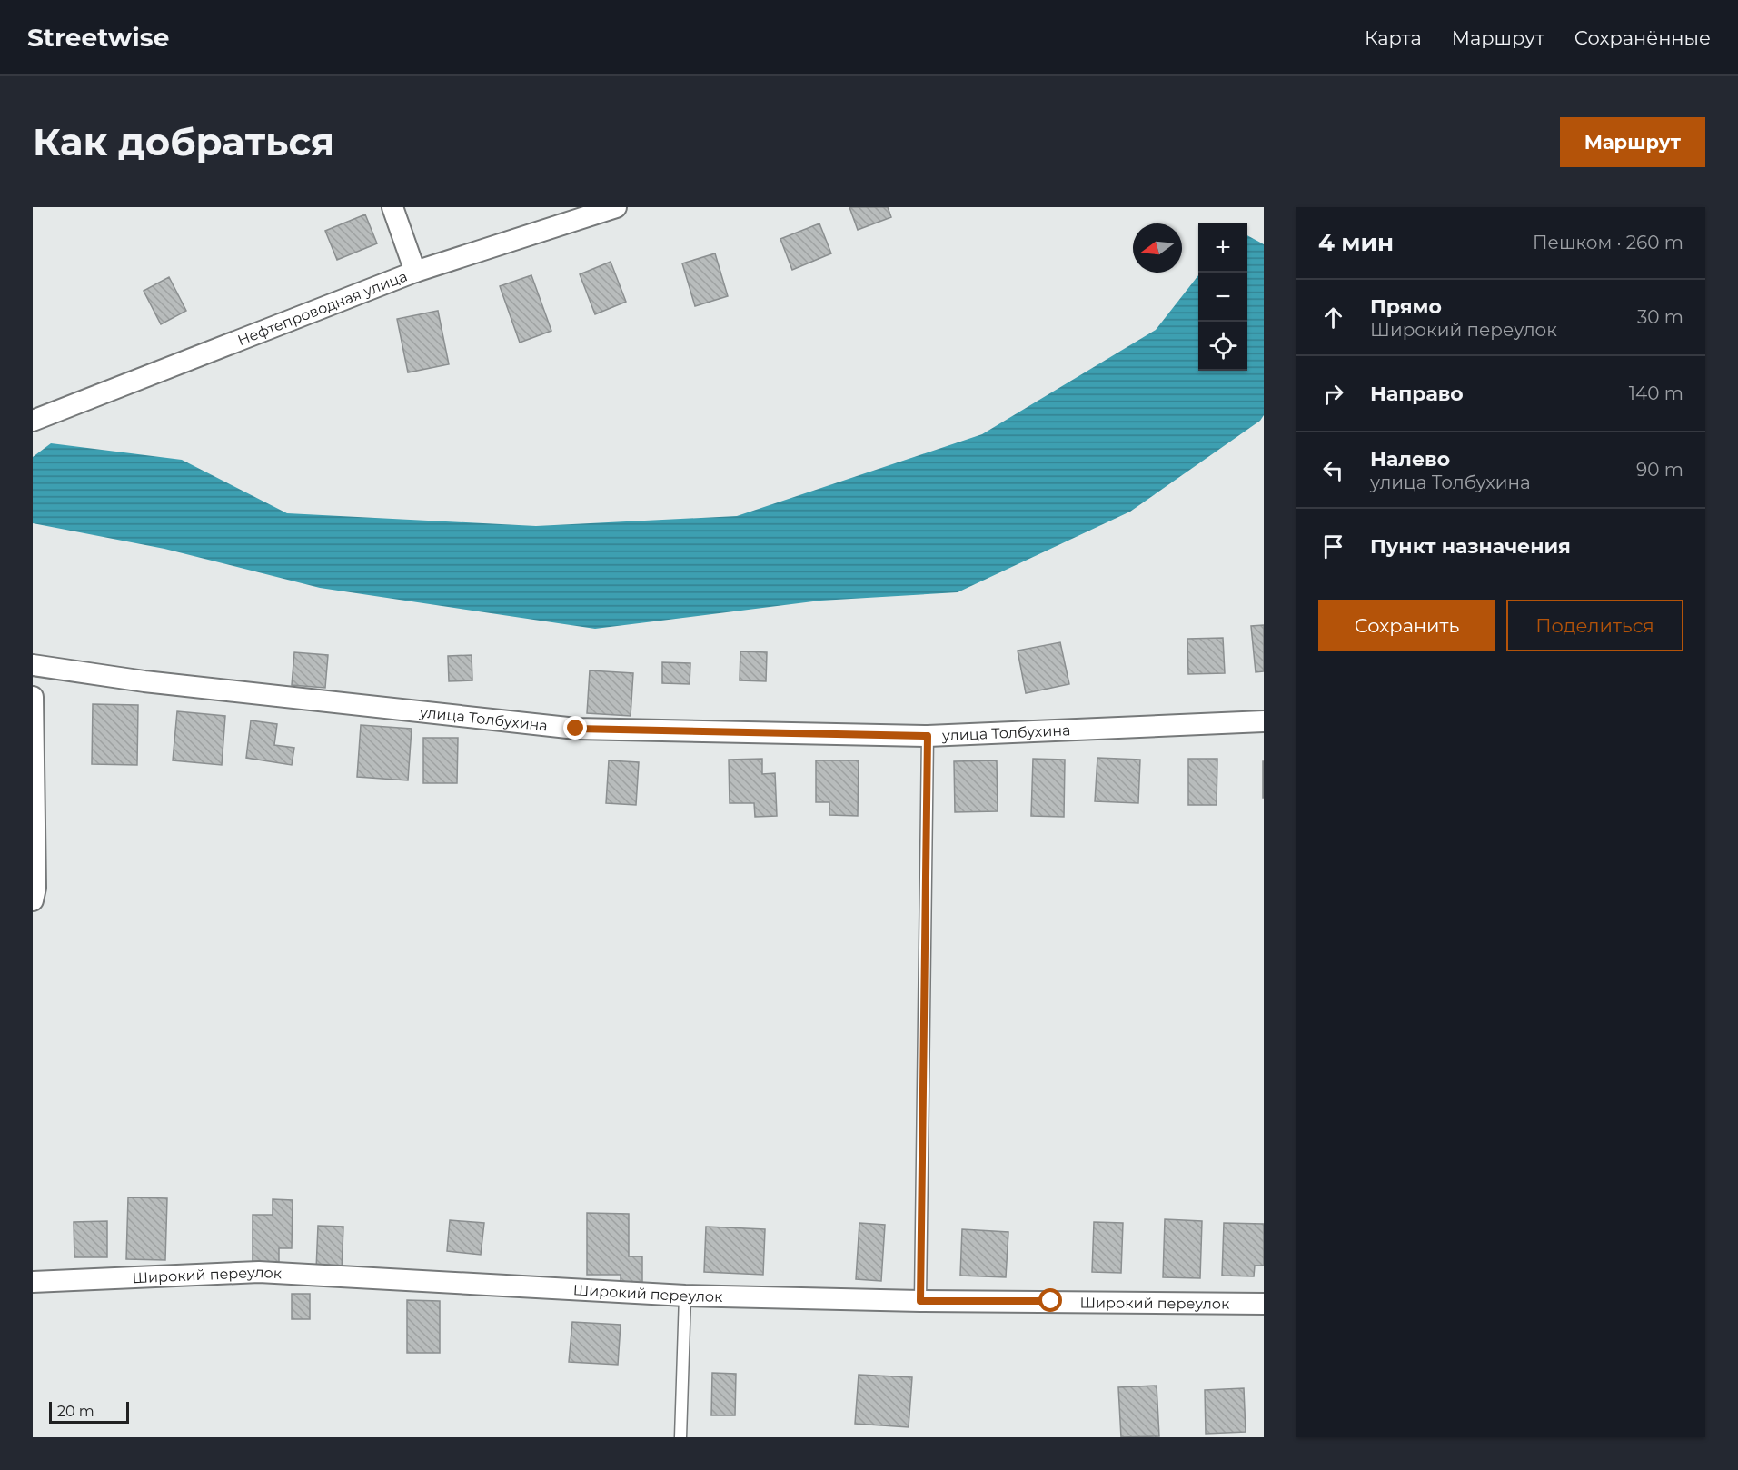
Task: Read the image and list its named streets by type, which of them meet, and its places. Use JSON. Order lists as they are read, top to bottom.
{
  "streets": {
    "street": ["Нефтепроводная улица", "улица Толбухина", "Широкий переулок"]
  },
  "scale_bar": "20 m",
  "north": "left",
  "page": {
    "header": "Streetwise",
    "nav": ["Карта", "Маршрут", "Сохранённые"],
    "buttons": [
      "Маршрут",
      ["Сохранить", "Поделиться"]
    ],
    "title": "Как добраться",
    "heading": ["4 мин", "Пешком · 260 m"],
    "map_buttons": ["+", "−"],
    "list": [
      ["Прямо", "Широкий переулок", "30 m"],
      ["Направо", "140 m"],
      ["Налево", "улица Толбухина", "90 m"],
      "Пункт назначения"
    ],
    "scale": "20 m"
  }
}
